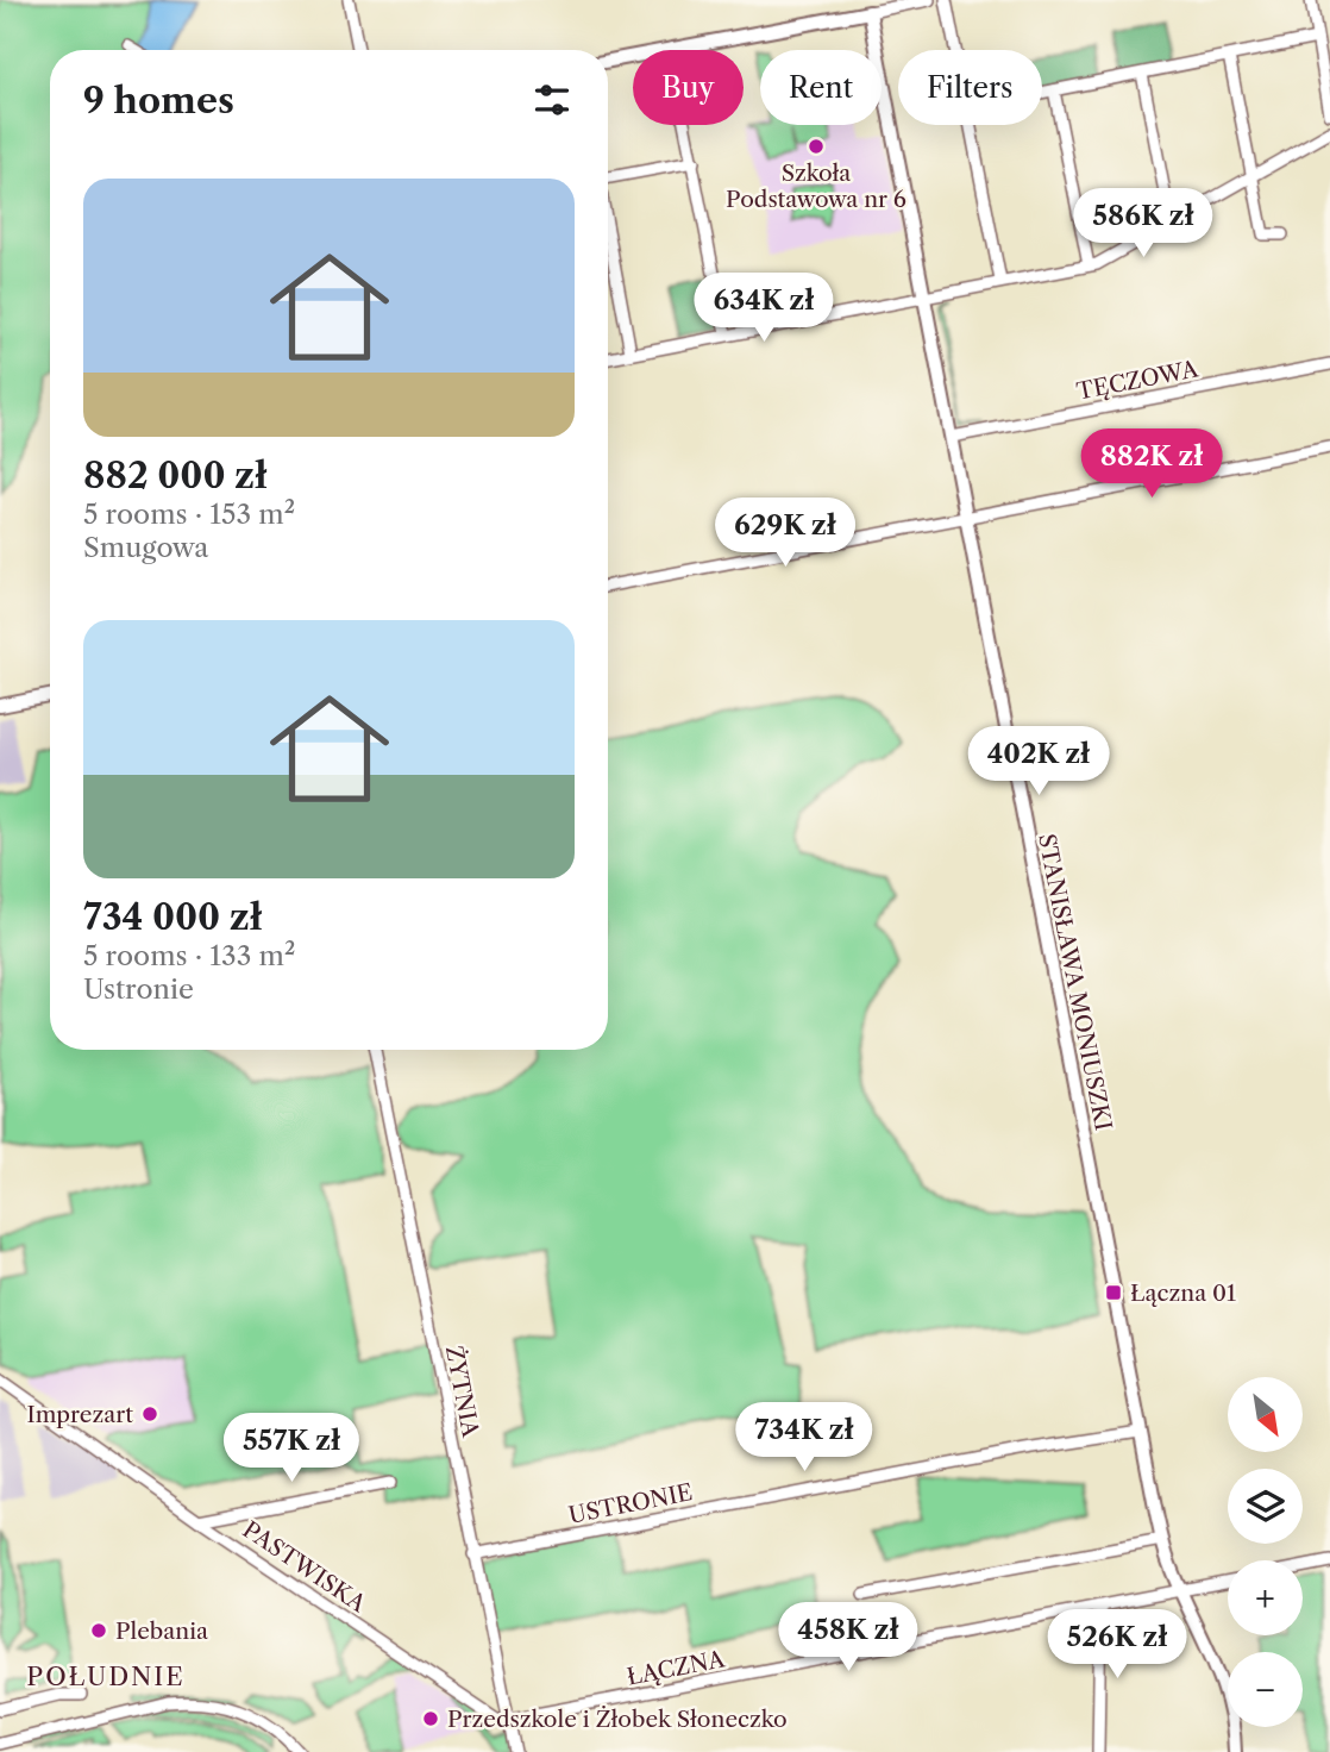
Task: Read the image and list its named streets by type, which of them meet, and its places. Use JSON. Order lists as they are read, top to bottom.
{
  "streets": {
    "street": [
      "TĘCZOWA",
      "STANISŁAWA MONIUSZKI",
      "ŻYTNIA",
      "USTRONIE",
      "PASTWISKA",
      "ŁĄCZNA"
    ]
  },
  "crossings": [
    ["TĘCZOWA", "STANISŁAWA MONIUSZKI"],
    ["STANISŁAWA MONIUSZKI", "USTRONIE"],
    ["STANISŁAWA MONIUSZKI", "ŁĄCZNA"],
    ["ŻYTNIA", "USTRONIE"],
    ["ŻYTNIA", "PASTWISKA"],
    ["ŻYTNIA", "ŁĄCZNA"],
    ["PASTWISKA", "ŁĄCZNA"]
  ],
  "districts": ["POŁUDNIE"],
  "places": {
    "other": [
      "Szkoła Podstawowa nr 6",
      "Imprezart",
      "Plebania",
      "Przedszkole i Żłobek Słoneczko"
    ],
    "transit": ["Łączna 01"]
  },
  "north": "bottom right",
  "page": {
    "chip": ["Buy", "Rent", "Filters"],
    "heading": "9 homes",
    "list": [
      {
        "name": "882 000 zł",
        "note": "5 rooms · 153 m² · Smugowa"
      },
      {
        "name": "734 000 zł",
        "note": "5 rooms · 133 m² · Ustronie"
      }
    ],
    "price": [
      "586K zł",
      "634K zł",
      "882K zł",
      "629K zł",
      "402K zł",
      "734K zł",
      "557K zł",
      "458K zł",
      "526K zł"
    ],
    "map_buttons": ["+", "−"]
  }
}
